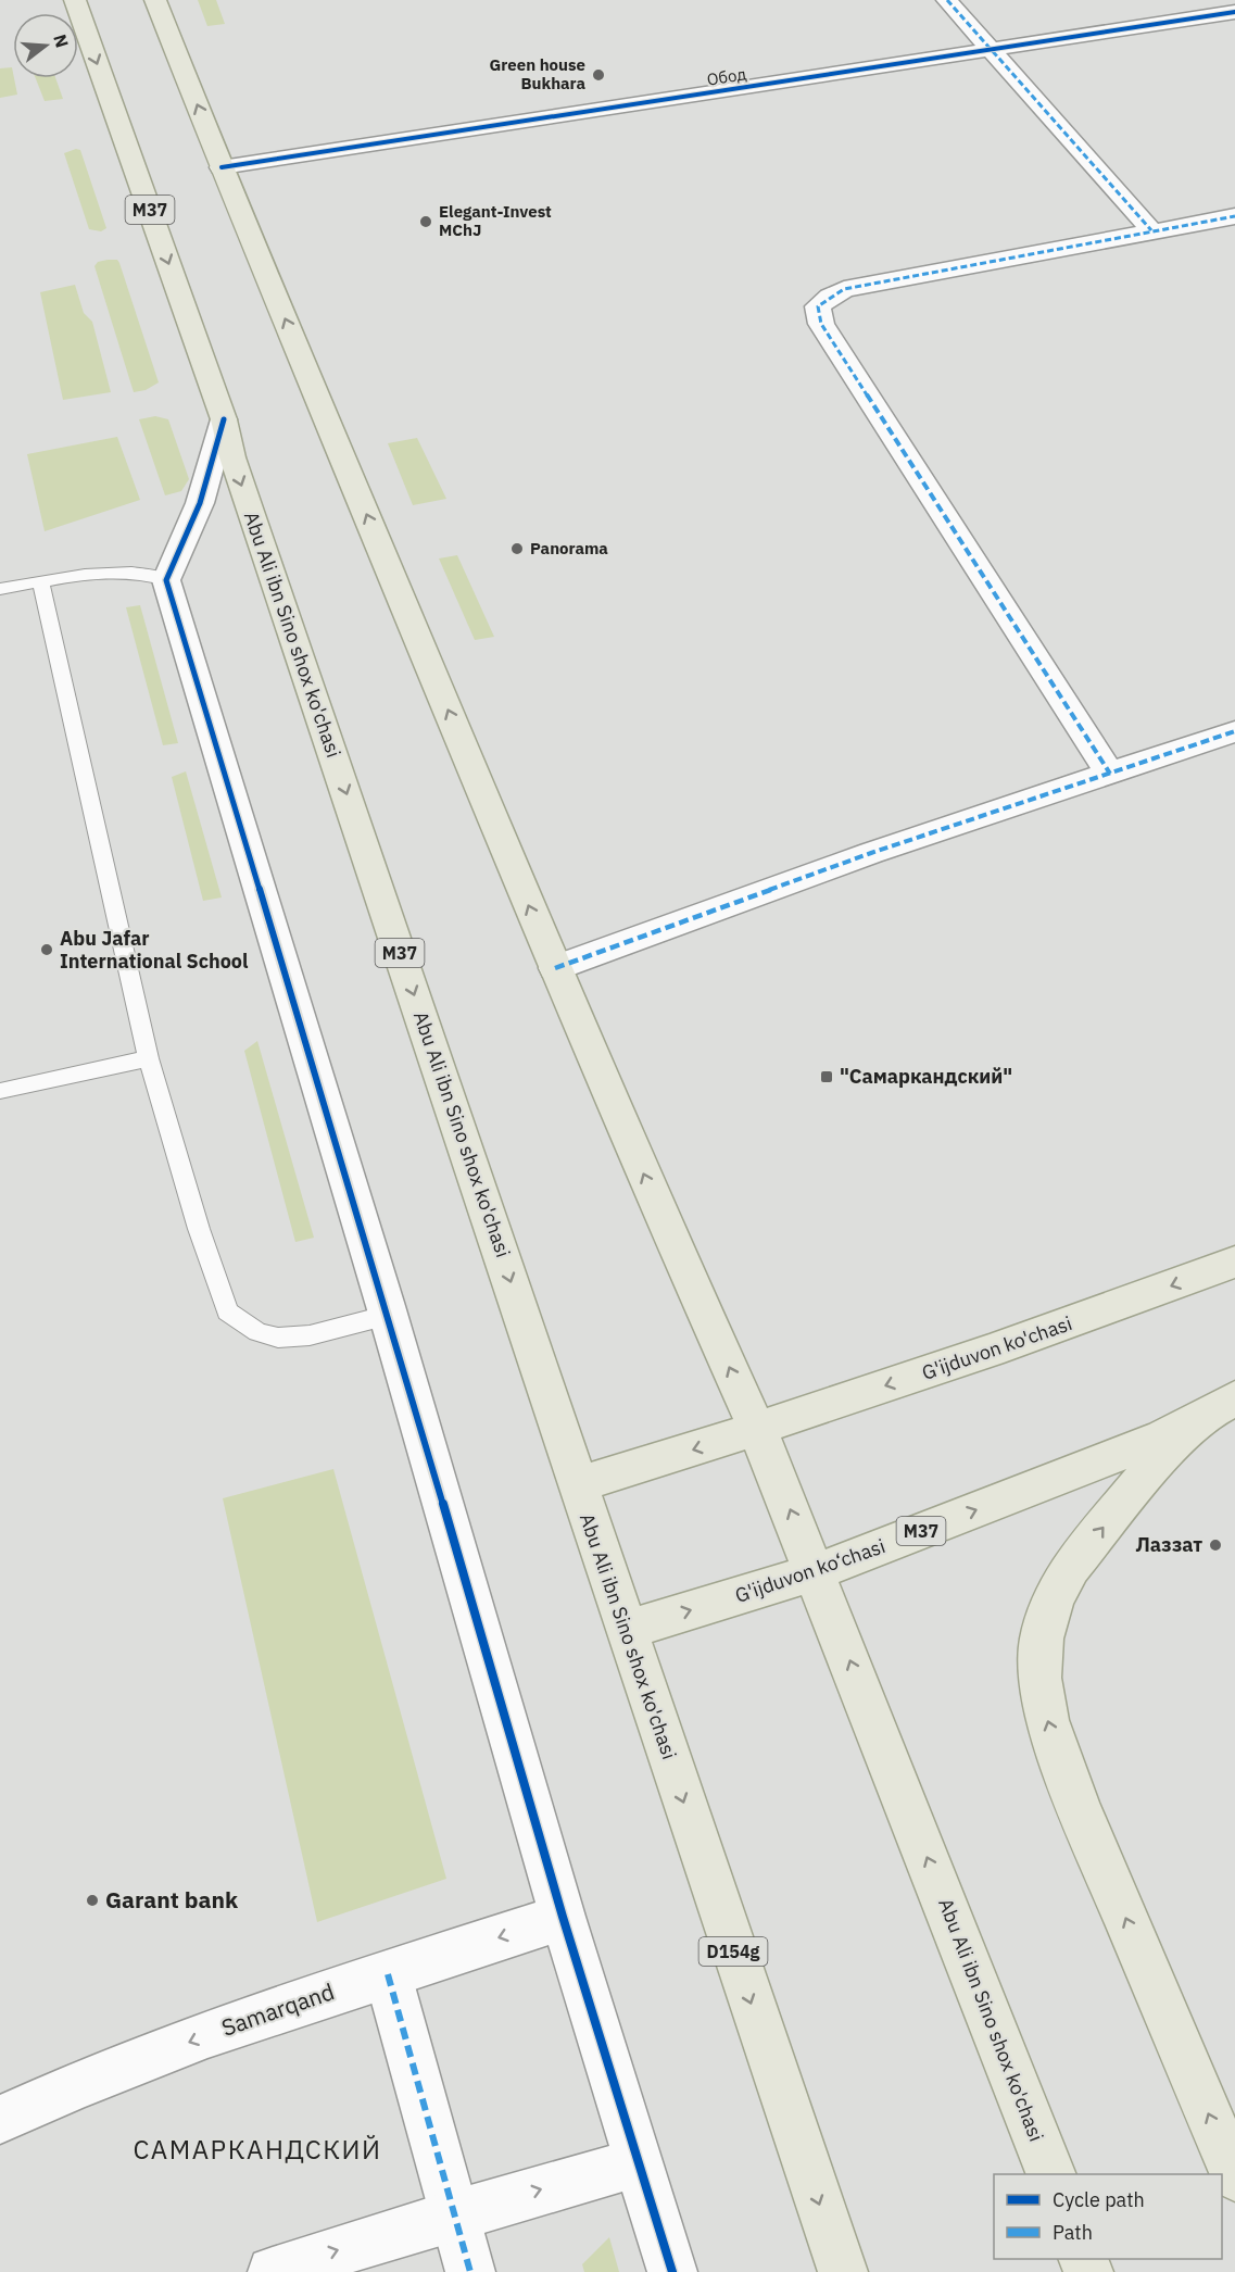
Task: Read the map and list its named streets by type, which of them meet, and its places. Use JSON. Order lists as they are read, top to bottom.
{
  "streets": {
    "main road": [
      "M37",
      "Abu Ali ibn Sino shox ko'chasi",
      "G'ijduvon ko'chasi",
      "G'ijduvon ko‘chasi",
      "D154g"
    ],
    "street": ["Обод", "Samarqand"]
  },
  "crossings": [
    ["Обод", "Abu Ali ibn Sino shox ko'chasi"],
    ["Abu Ali ibn Sino shox ko'chasi", "G'ijduvon ko'chasi"],
    ["Abu Ali ibn Sino shox ko'chasi", "G'ijduvon ko‘chasi"]
  ],
  "one_way": ["G'ijduvon ko'chasi", "G'ijduvon ko‘chasi"],
  "districts": ["САМАРКАНДСКИЙ"],
  "places": {
    "other": [
      "Green house Bukhara",
      "Elegant-Invest MChJ",
      "Panorama",
      "Abu Jafar International School",
      "Лаззат",
      "Garant bank"
    ],
    "transit": ["\"Самаркандский\""]
  },
  "legend": ["Cycle path", "Path"],
  "north": "right"
}
